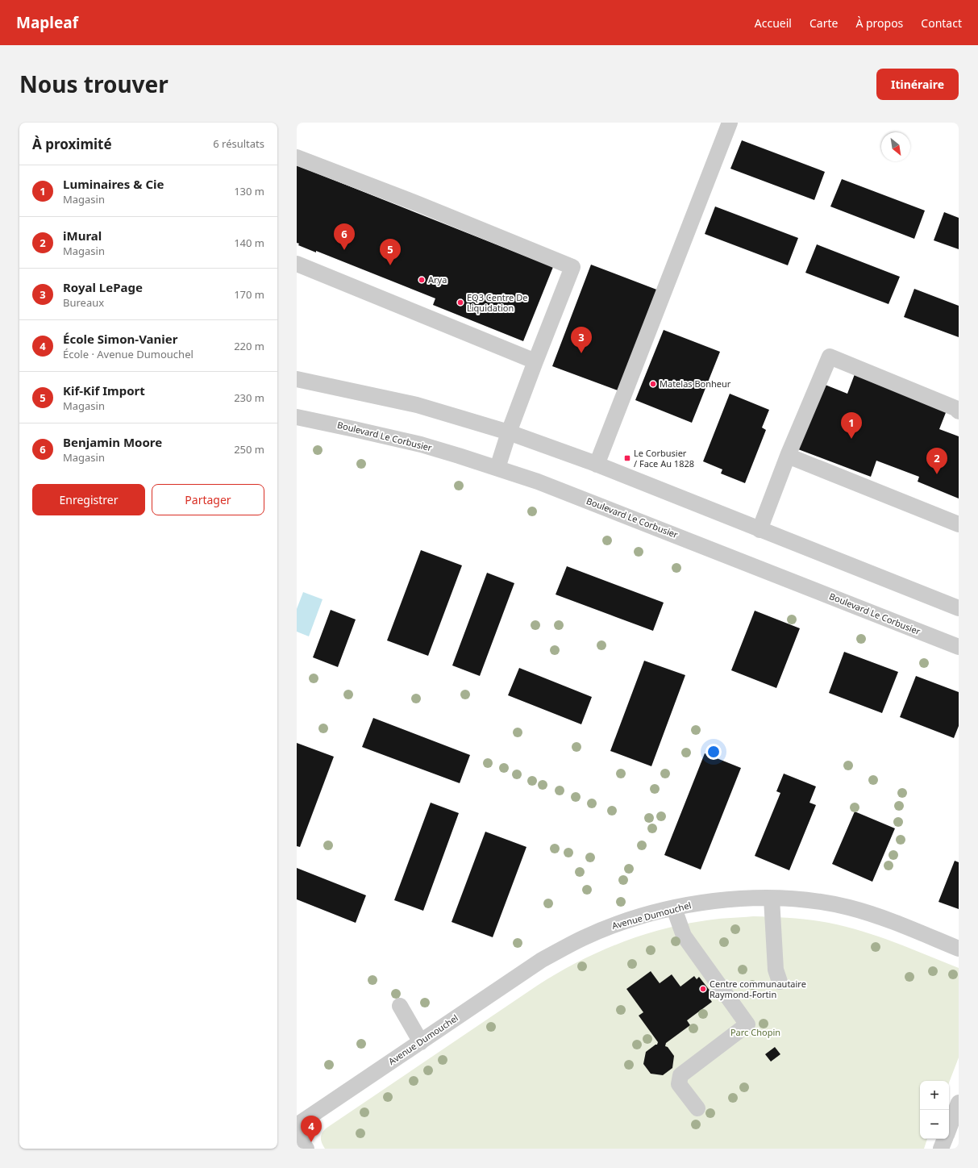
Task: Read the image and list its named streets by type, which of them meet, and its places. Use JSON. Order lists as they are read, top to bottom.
{
  "streets": {
    "street": ["Boulevard Le Corbusier", "Avenue Dumouchel"]
  },
  "parks": ["Parc Chopin"],
  "places": {
    "other": [
      "Arya",
      "EQ3 Centre De Liquidation",
      "Matelas Bonheur",
      "Centre communautaire Raymond-Fortin"
    ],
    "transit": ["Le Corbusier / Face Au 1828"]
  },
  "north": "bottom right",
  "page": {
    "header": "Mapleaf",
    "nav": [
      "Accueil",
      "Carte",
      "À propos",
      "Contact"
    ],
    "title": "Nous trouver",
    "buttons": [
      "Itinéraire",
      ["Enregistrer", "Partager"]
    ],
    "heading": ["À proximité", "6 résultats"],
    "list": [
      {
        "mark": "1",
        "name": "Luminaires & Cie",
        "note": "Magasin",
        "value": "130 m"
      },
      {
        "mark": "2",
        "name": "iMural",
        "note": "Magasin",
        "value": "140 m"
      },
      {
        "mark": "3",
        "name": "Royal LePage",
        "note": "Bureaux",
        "value": "170 m"
      },
      {
        "mark": "4",
        "name": "École Simon-Vanier",
        "note": "École · Avenue Dumouchel",
        "value": "220 m"
      },
      {
        "mark": "5",
        "name": "Kif-Kif Import",
        "note": "Magasin",
        "value": "230 m"
      },
      {
        "mark": "6",
        "name": "Benjamin Moore",
        "note": "Magasin",
        "value": "250 m"
      }
    ],
    "pins": [
      "6",
      "5",
      "3",
      "1",
      "2",
      "4"
    ],
    "map_buttons": ["+", "−"]
  }
}
